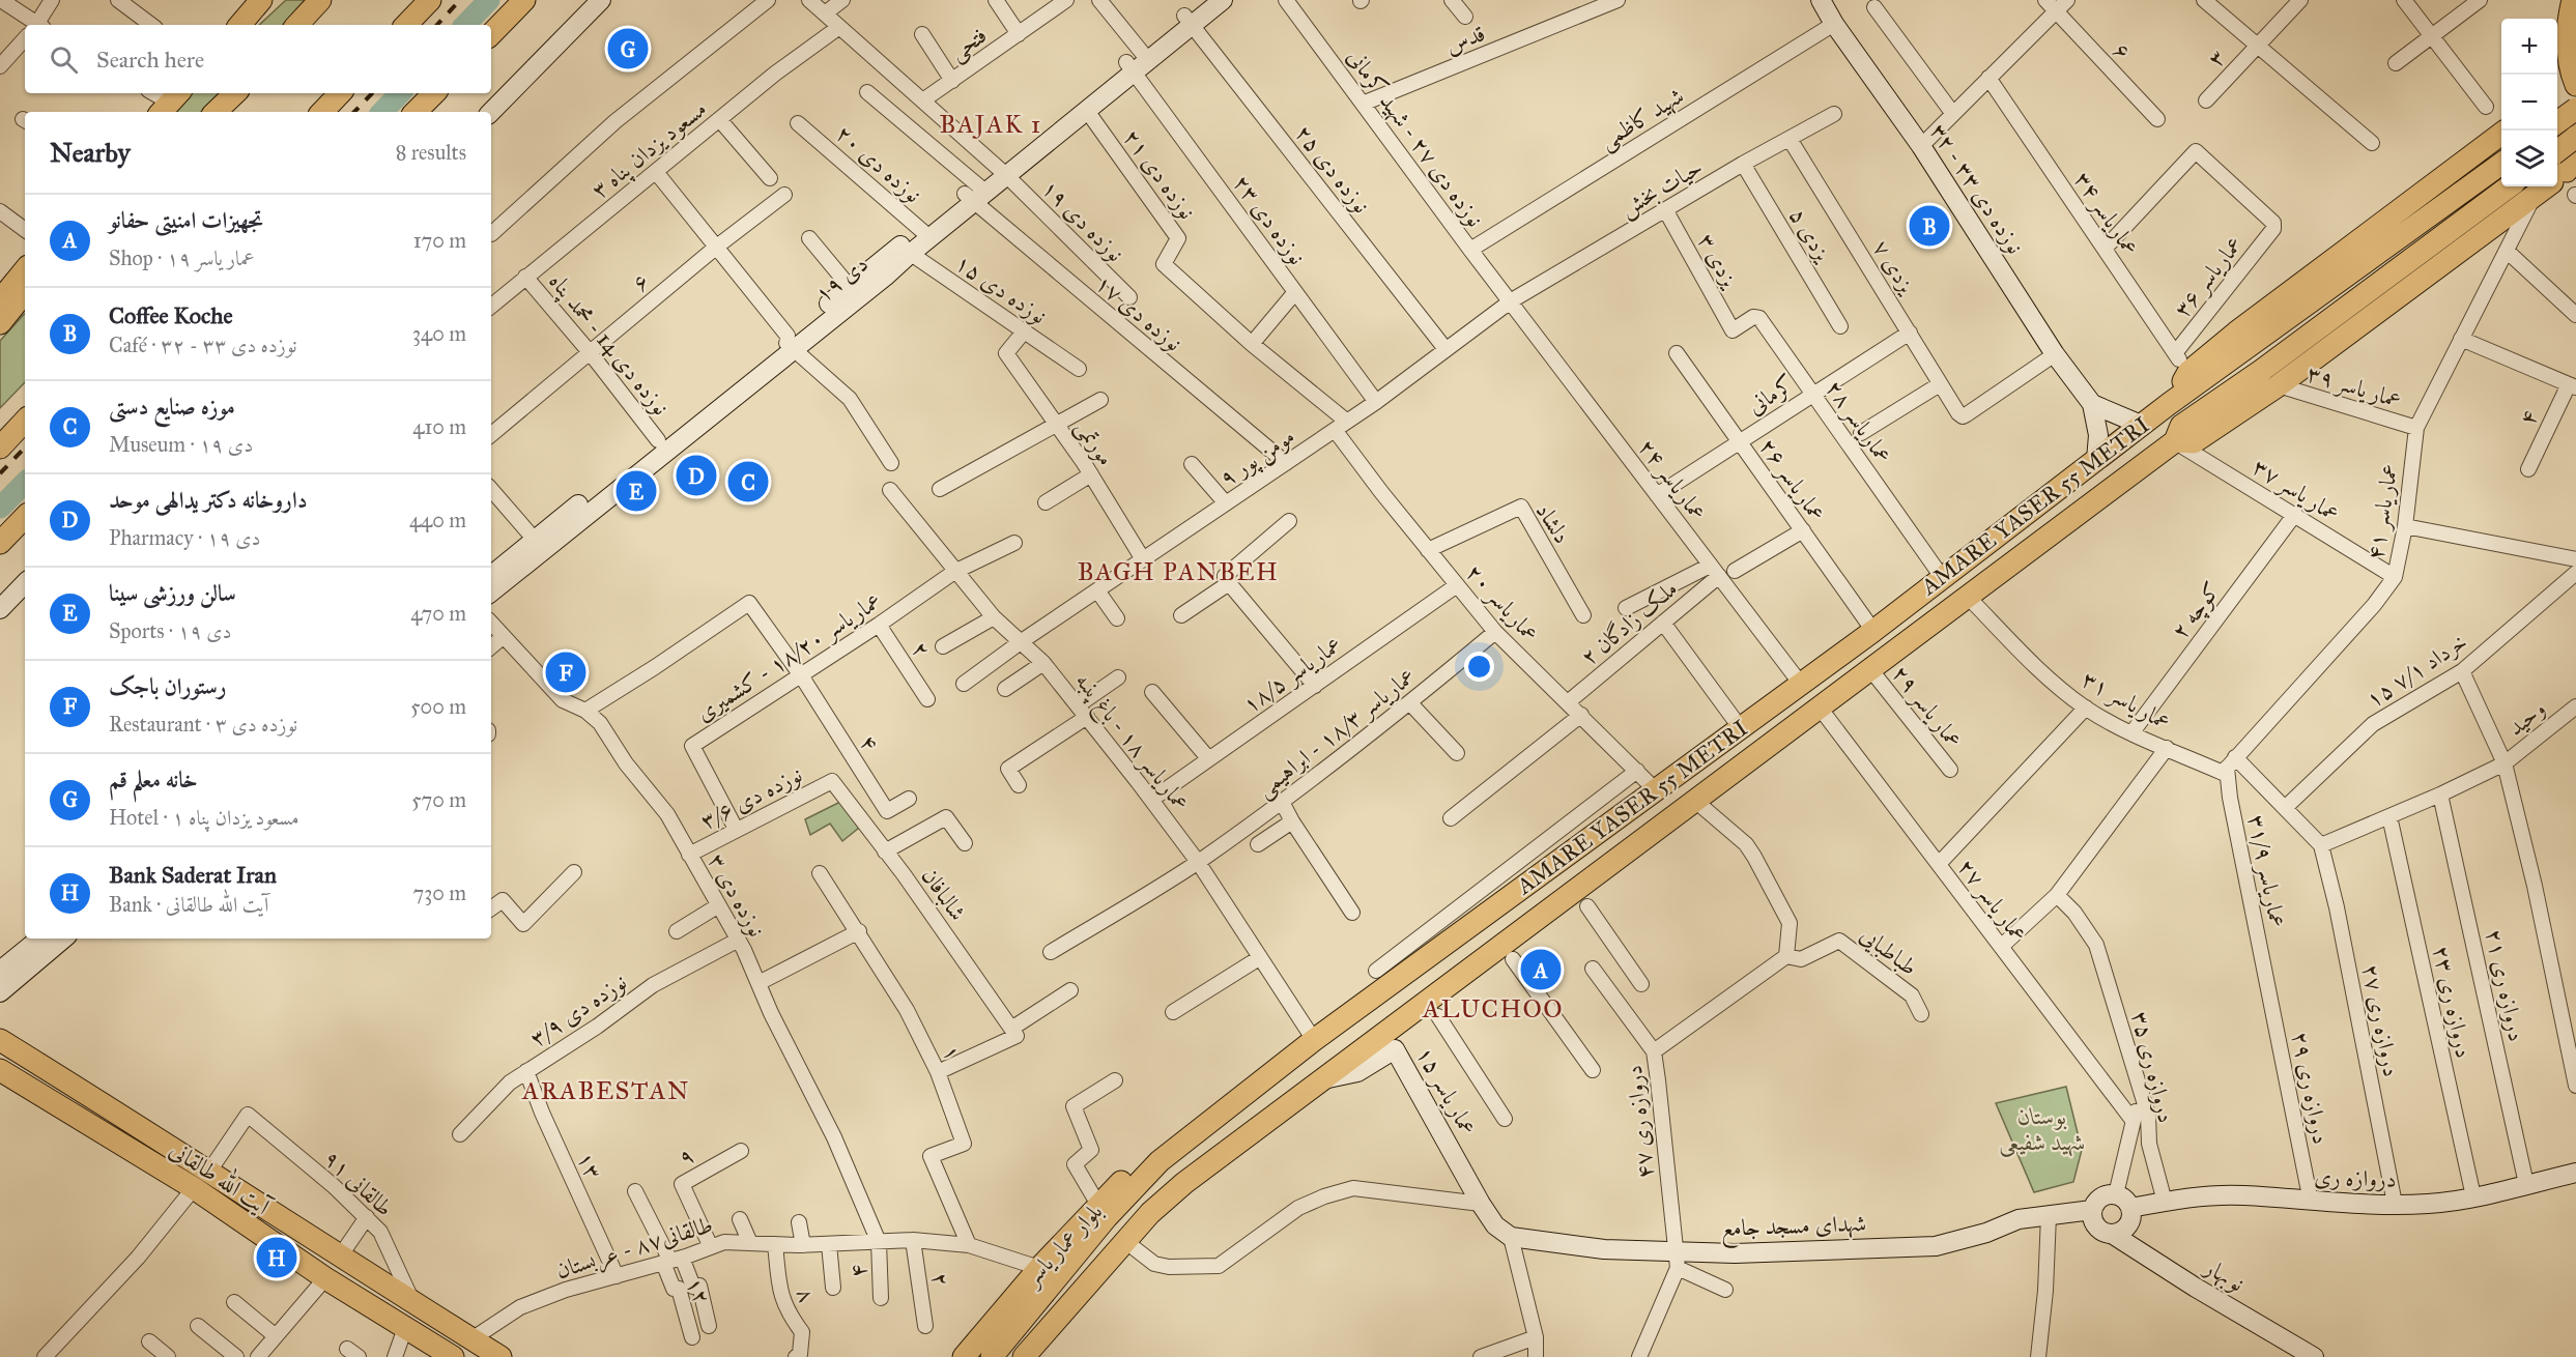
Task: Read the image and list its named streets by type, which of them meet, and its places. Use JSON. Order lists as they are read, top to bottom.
{
  "streets": {
    "main road": [
      "۳۲ - نوزده دی ۳۳",
      "۱۹ دی",
      "AMARE YASER 55 METRI",
      "عمار یاسر ۱۵",
      "آیت الله طالقانی",
      "دروازه ری",
      "شهدای مسجد جامع",
      "بلوار عمار یاسر",
      "نوبهار"
    ],
    "street": [
      "قدس",
      "فتحی",
      "۶",
      "۳",
      "شهید کاظمی",
      "نوزده دی ۲۷ - شهید کرمانی",
      "۳ مسعود یزدان پناه",
      "نوزده دی ۲۰",
      "نوزده دی ۲۵",
      "نوزده دی ۲۱",
      "حیات بخش",
      "عماریاسر ۳۴",
      "نوزده دی ۲۳",
      "نوزده دی ۱۹",
      "یزدی ۵",
      "یزدی ۳",
      "یزدی ۷",
      "عماریاسر ۳۶",
      "نوزده دی ۱۵",
      "نوزده دی ۱۷",
      "نوزده دی 14 - محمد پناه",
      "عمار یاسر ۳۹",
      "کرمانی",
      "۴",
      "عماریاسر ۲۸",
      "مورتمی",
      "مومن پور ۹",
      "عماریاسر ۲۴",
      "عماریاسر ۲۶",
      "عمار یاسر ۳۷",
      "عمار یاسر ۴۱",
      "دلشاد",
      "عماریاسر ۲۰",
      "کوچه ۲",
      "۲ ملک زادگان",
      "۲",
      "عماریاسر ۱۸/۲۰ - کشمیری",
      "۱۵ خرداد ۷/۱",
      "عماریاسر ۱۸/۵",
      "عمار یاسر ۳۱",
      "عمار یاسر ۲۹",
      "وحید",
      "عماریاسر ۱۸/۳ - ابراهیمی",
      "عماریاسر ۱۸ - باغ پنبه",
      "نوزده دی ۳/۶",
      "عماریاسر ۳۱/۹",
      "شالبافان",
      "نوزده دی ۳",
      "عمار یاسر ۲۷",
      "طباطبایی",
      "دروازه ری ۲۱",
      "دروازه ری ۲۳",
      "نوزده دی ۳/۹",
      "دروازه ری ۲۷",
      "۱",
      "دروازه ری ۳۵",
      "دروازه ری ۲۹",
      "دروازه ری ۴۷",
      "۹",
      "۱۳",
      "طالقانی ۹۱",
      "طالقانی۸۷ - عربستان",
      "۱۲",
      "۸"
    ]
  },
  "crossings": [
    ["قدس", "نوزده دی ۲۷ - شهید کرمانی"],
    ["فتحی", "نوزده دی ۱۹"],
    ["۶", "نوزده دی 14 - محمد پناه"],
    ["شهید کاظمی", "نوزده دی ۲۷ - شهید کرمانی"],
    ["شهید کاظمی", "۳۲ - نوزده دی ۳۳"],
    ["نوزده دی ۲۷ - شهید کرمانی", "حیات بخش"],
    ["نوزده دی ۲۷ - شهید کرمانی", "مومن پور ۹"],
    ["نوزده دی ۲۷ - شهید کرمانی", "عماریاسر ۲۴"],
    ["۳ مسعود یزدان پناه", "نوزده دی ۱۹"],
    ["۳ مسعود یزدان پناه", "نوزده دی 14 - محمد پناه"],
    ["نوزده دی ۲۰", "۱۹ دی"],
    ["نوزده دی ۲۵", "۱۹ دی"],
    ["نوزده دی ۲۵", "مومن پور ۹"],
    ["نوزده دی ۲۱", "۱۹ دی"],
    ["نوزده دی ۲۱", "عماریاسر ۲۰"],
    ["حیات بخش", "یزدی ۵"],
    ["حیات بخش", "یزدی ۳"],
    ["حیات بخش", "یزدی ۷"],
    ["حیات بخش", "مومن پور ۹"],
    ["حیات بخش", "عماریاسر ۲۴"],
    ["۳۲ - نوزده دی ۳۳", "یزدی ۷"],
    ["عماریاسر ۳۴", "عماریاسر ۳۶"],
    ["نوزده دی ۲۳", "۱۹ دی"],
    ["نوزده دی ۲۳", "مومن پور ۹"],
    ["نوزده دی ۱۹", "۱۹ دی"],
    ["یزدی ۳", "عماریاسر ۲۸"],
    ["یزدی ۷", "کرمانی"],
    ["۱۹ دی", "نوزده دی ۱۵"],
    ["۱۹ دی", "نوزده دی ۱۷"],
    ["۱۹ دی", "نوزده دی 14 - محمد پناه"],
    ["نوزده دی ۱۵", "مورتمی"],
    ["نوزده دی ۱۷", "مومن پور ۹"],
    ["عمار یاسر ۳۹", "عمار یاسر ۴۱"],
    ["کرمانی", "عماریاسر ۲۸"],
    ["کرمانی", "عماریاسر ۲۴"],
    ["کرمانی", "عماریاسر ۲۶"],
    ["۴", "عماریاسر ۱۸/۲۰ - کشمیری"],
    ["۴", "نوزده دی ۳"],
    ["۴", "طالقانی۸۷ - عربستان"],
    ["عماریاسر ۲۸", "AMARE YASER 55 METRI"],
    ["مورتمی", "مومن پور ۹"],
    ["مومن پور ۹", "عماریاسر ۲۴"],
    ["مومن پور ۹", "عماریاسر ۲۰"],
    ["مومن پور ۹", "عماریاسر ۱۸ - باغ پنبه"],
    ["عماریاسر ۲۴", "AMARE YASER 55 METRI"],
    ["عماریاسر ۲۴", "۲ ملک زادگان"],
    ["عماریاسر ۲۶", "AMARE YASER 55 METRI"],
    ["عمار یاسر ۳۷", "AMARE YASER 55 METRI"],
    ["عمار یاسر ۳۷", "عمار یاسر ۴۱"],
    ["عمار یاسر ۳۷", "کوچه ۲"],
    ["AMARE YASER 55 METRI", "عماریاسر ۲۰"],
    ["AMARE YASER 55 METRI", "عمار یاسر ۳۱"],
    ["AMARE YASER 55 METRI", "عمار یاسر ۲۹"],
    ["AMARE YASER 55 METRI", "عماریاسر ۱۸ - باغ پنبه"],
    ["AMARE YASER 55 METRI", "عمار یاسر ۲۷"],
    ["AMARE YASER 55 METRI", "عمار یاسر ۱۵"],
    ["AMARE YASER 55 METRI", "بلوار عمار یاسر"],
    ["عمار یاسر ۴۱", "عمار یاسر ۳۱"],
    ["عمار یاسر ۴۱", "عماریاسر ۳۱/۹"],
    ["دلشاد", "عماریاسر ۲۰"],
    ["عماریاسر ۲۰", "۲ ملک زادگان"],
    ["عماریاسر ۲۰", "عماریاسر ۱۸/۵"],
    ["عماریاسر ۲۰", "عماریاسر ۱۸/۳ - ابراهیمی"],
    ["کوچه ۲", "عمار یاسر ۳۱"],
    ["۲", "عماریاسر ۱۸/۲۰ - کشمیری"],
    ["۲", "طالقانی۸۷ - عربستان"],
    ["عماریاسر ۱۸/۲۰ - کشمیری", "عماریاسر ۱۸ - باغ پنبه"],
    ["عماریاسر ۱۸/۲۰ - کشمیری", "نوزده دی ۳/۶"],
    ["عماریاسر ۱۸/۵", "عماریاسر ۱۸ - باغ پنبه"],
    ["عمار یاسر ۳۱", "عماریاسر ۳۱/۹"],
    ["وحید", "دروازه ری ۲۱"],
    ["وحید", "دروازه ری ۲۳"],
    ["وحید", "دروازه ری ۲۷"],
    ["عماریاسر ۱۸/۳ - ابراهیمی", "عماریاسر ۱۸ - باغ پنبه"],
    ["نوزده دی ۳/۶", "شالبافان"],
    ["نوزده دی ۳/۶", "نوزده دی ۳"],
    ["عماریاسر ۳۱/۹", "دروازه ری ۲۹"],
    ["نوزده دی ۳", "نوزده دی ۳/۹"],
    ["نوزده دی ۳", "طالقانی۸۷ - عربستان"],
    ["دروازه ری ۲۱", "دروازه ری"],
    ["دروازه ری ۲۳", "دروازه ری"],
    ["نوزده دی ۳/۹", "۱۳"],
    ["دروازه ری ۲۷", "دروازه ری"],
    ["۱", "طالقانی۸۷ - عربستان"],
    ["دروازه ری ۳۵", "دروازه ری"],
    ["دروازه ری ۲۹", "دروازه ری"],
    ["عمار یاسر ۱۵", "شهدای مسجد جامع"],
    ["دروازه ری ۴۷", "شهدای مسجد جامع"],
    ["۹", "طالقانی۸۷ - عربستان"],
    ["۱۳", "طالقانی۸۷ - عربستان"],
    ["آیت الله طالقانی", "طالقانی ۹۱"],
    ["آیت الله طالقانی", "طالقانی۸۷ - عربستان"],
    ["دروازه ری", "شهدای مسجد جامع"],
    ["دروازه ری", "نوبهار"],
    ["شهدای مسجد جامع", "نوبهار"],
    ["بلوار عمار یاسر", "طالقانی۸۷ - عربستان"],
    ["طالقانی۸۷ - عربستان", "۱۲"],
    ["طالقانی۸۷ - عربستان", "۸"]
  ],
  "districts": [
    "BAJAK 1",
    "BAGH PANBEH",
    "ALUCHOO",
    "ARABESTAN"
  ],
  "parks": ["بوستان شهید شفیعی"],
  "page": {
    "map_buttons": ["+", "−"],
    "search": "Search here",
    "pins": [
      "G",
      "B",
      "D",
      "C",
      "E",
      "F",
      "A",
      "H"
    ],
    "heading": ["Nearby", "8 results"],
    "list": [
      {
        "mark": "A",
        "name": "تجهیزات امنیتی حفانو",
        "note": "Shop · عمار یاسر ۱۹",
        "value": "170 m"
      },
      {
        "mark": "B",
        "name": "Coffee Koche",
        "note": "Café · ۳۲ - نوزده دی ۳۳",
        "value": "340 m"
      },
      {
        "mark": "C",
        "name": "موزه صنایع دستی",
        "note": "Museum · ۱۹ دی",
        "value": "410 m"
      },
      {
        "mark": "D",
        "name": "داروخانه دکتر یدالهی موحد",
        "note": "Pharmacy · ۱۹ دی",
        "value": "440 m"
      },
      {
        "mark": "E",
        "name": "سالن ورزشی سینا",
        "note": "Sports · ۱۹ دی",
        "value": "470 m"
      },
      {
        "mark": "F",
        "name": "رستوران باجک",
        "note": "Restaurant · نوزده دی ۳",
        "value": "500 m"
      },
      {
        "mark": "G",
        "name": "خانه معلم قم",
        "note": "Hotel · ۱ مسعود یزدان پناه",
        "value": "570 m"
      },
      {
        "mark": "H",
        "name": "Bank Saderat Iran",
        "note": "Bank · آیت الله طالقانی",
        "value": "730 m"
      }
    ]
  }
}
